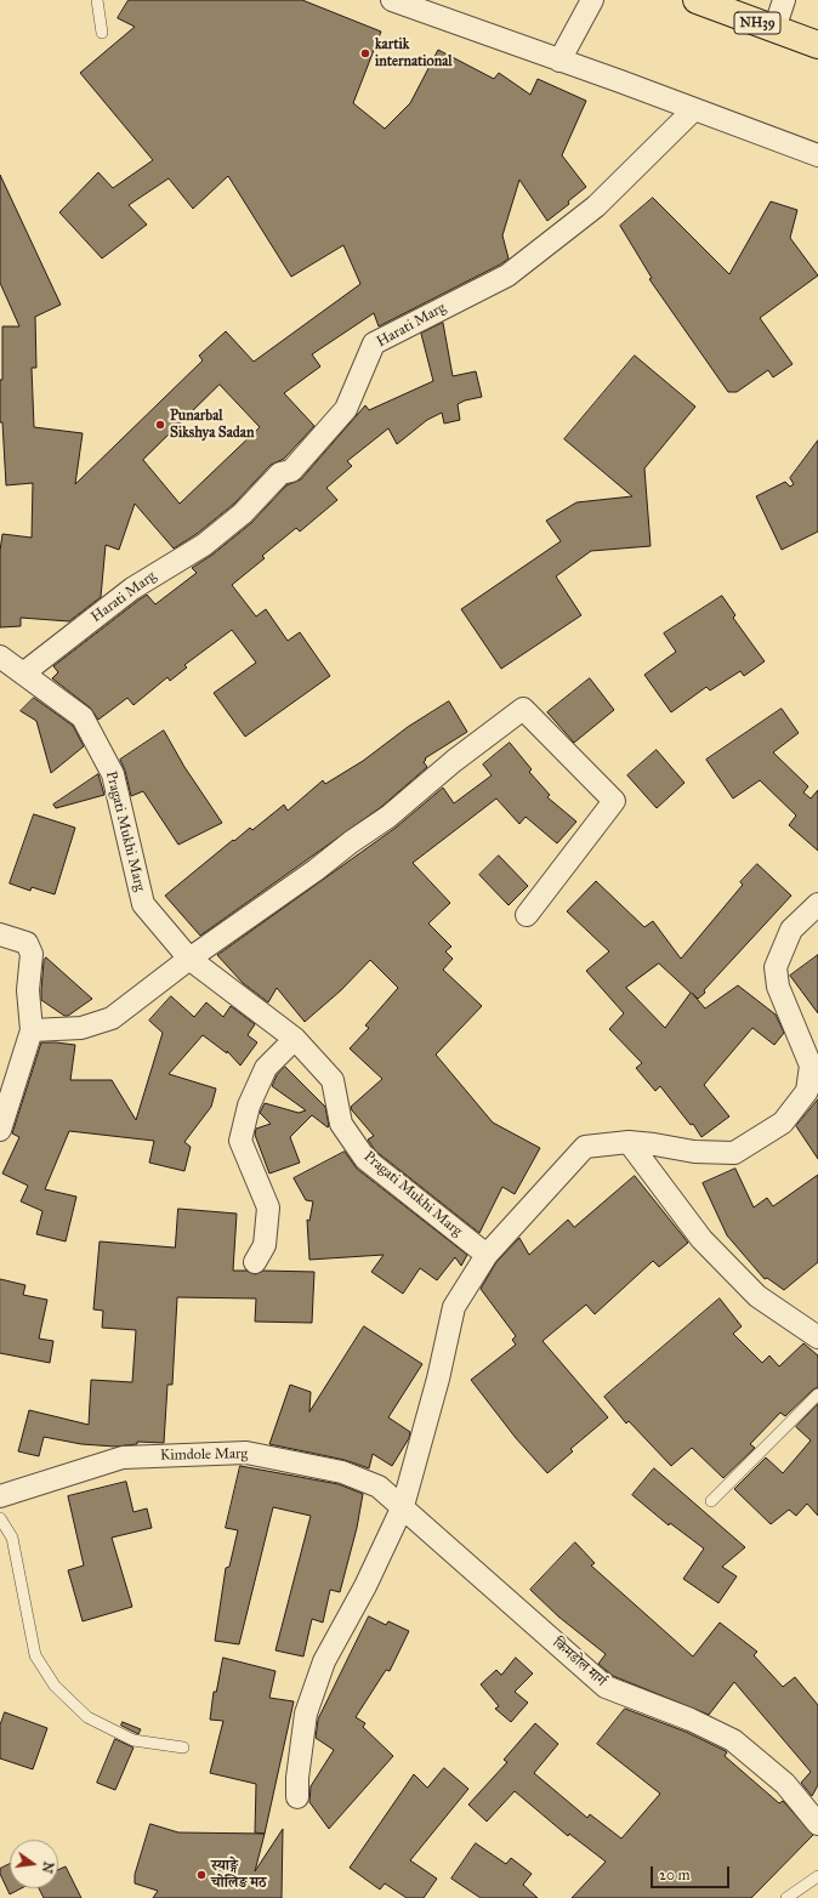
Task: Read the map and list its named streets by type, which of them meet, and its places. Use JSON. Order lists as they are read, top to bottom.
{
  "streets": {
    "highway": ["NH39"],
    "street": [
      "Harati Marg",
      "Pragati Mukhi Marg",
      "Kimdole Marg",
      "किमडोल मार्ग"
    ]
  },
  "crossings": [
    ["Harati Marg", "Pragati Mukhi Marg"],
    ["Kimdole Marg", "किमडोल मार्ग"]
  ],
  "places": ["kartik international", "Punarbal Sikshya Sadan", "स्याङ्गे चोलिङ मठ"],
  "scale_bar": "20 m",
  "north": "right"
}
